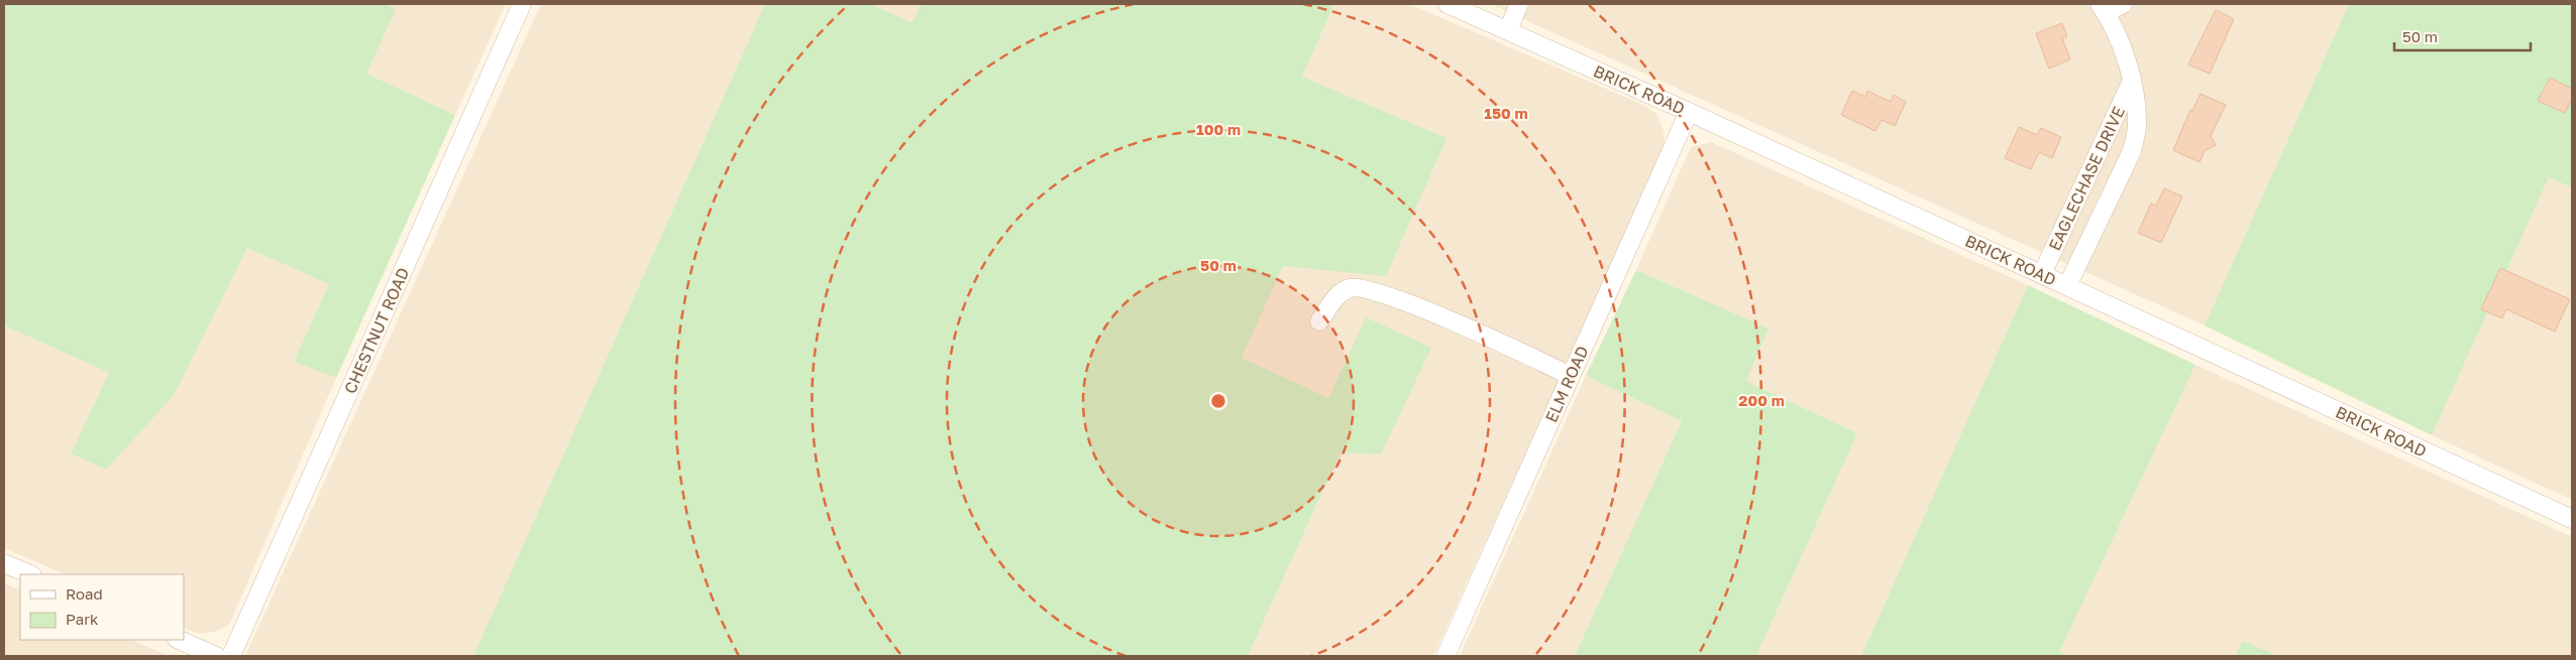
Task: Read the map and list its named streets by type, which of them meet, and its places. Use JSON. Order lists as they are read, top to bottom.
{
  "streets": {
    "street": [
      "BRICK ROAD",
      "EAGLECHASE DRIVE",
      "CHESTNUT ROAD",
      "ELM ROAD"
    ]
  },
  "crossings": [
    ["BRICK ROAD", "EAGLECHASE DRIVE"],
    ["BRICK ROAD", "ELM ROAD"]
  ],
  "legend": ["Road", "Park"],
  "scale_bar": "50 m",
  "rings": [
    "150 m",
    "100 m",
    "50 m",
    "200 m"
  ]
}
